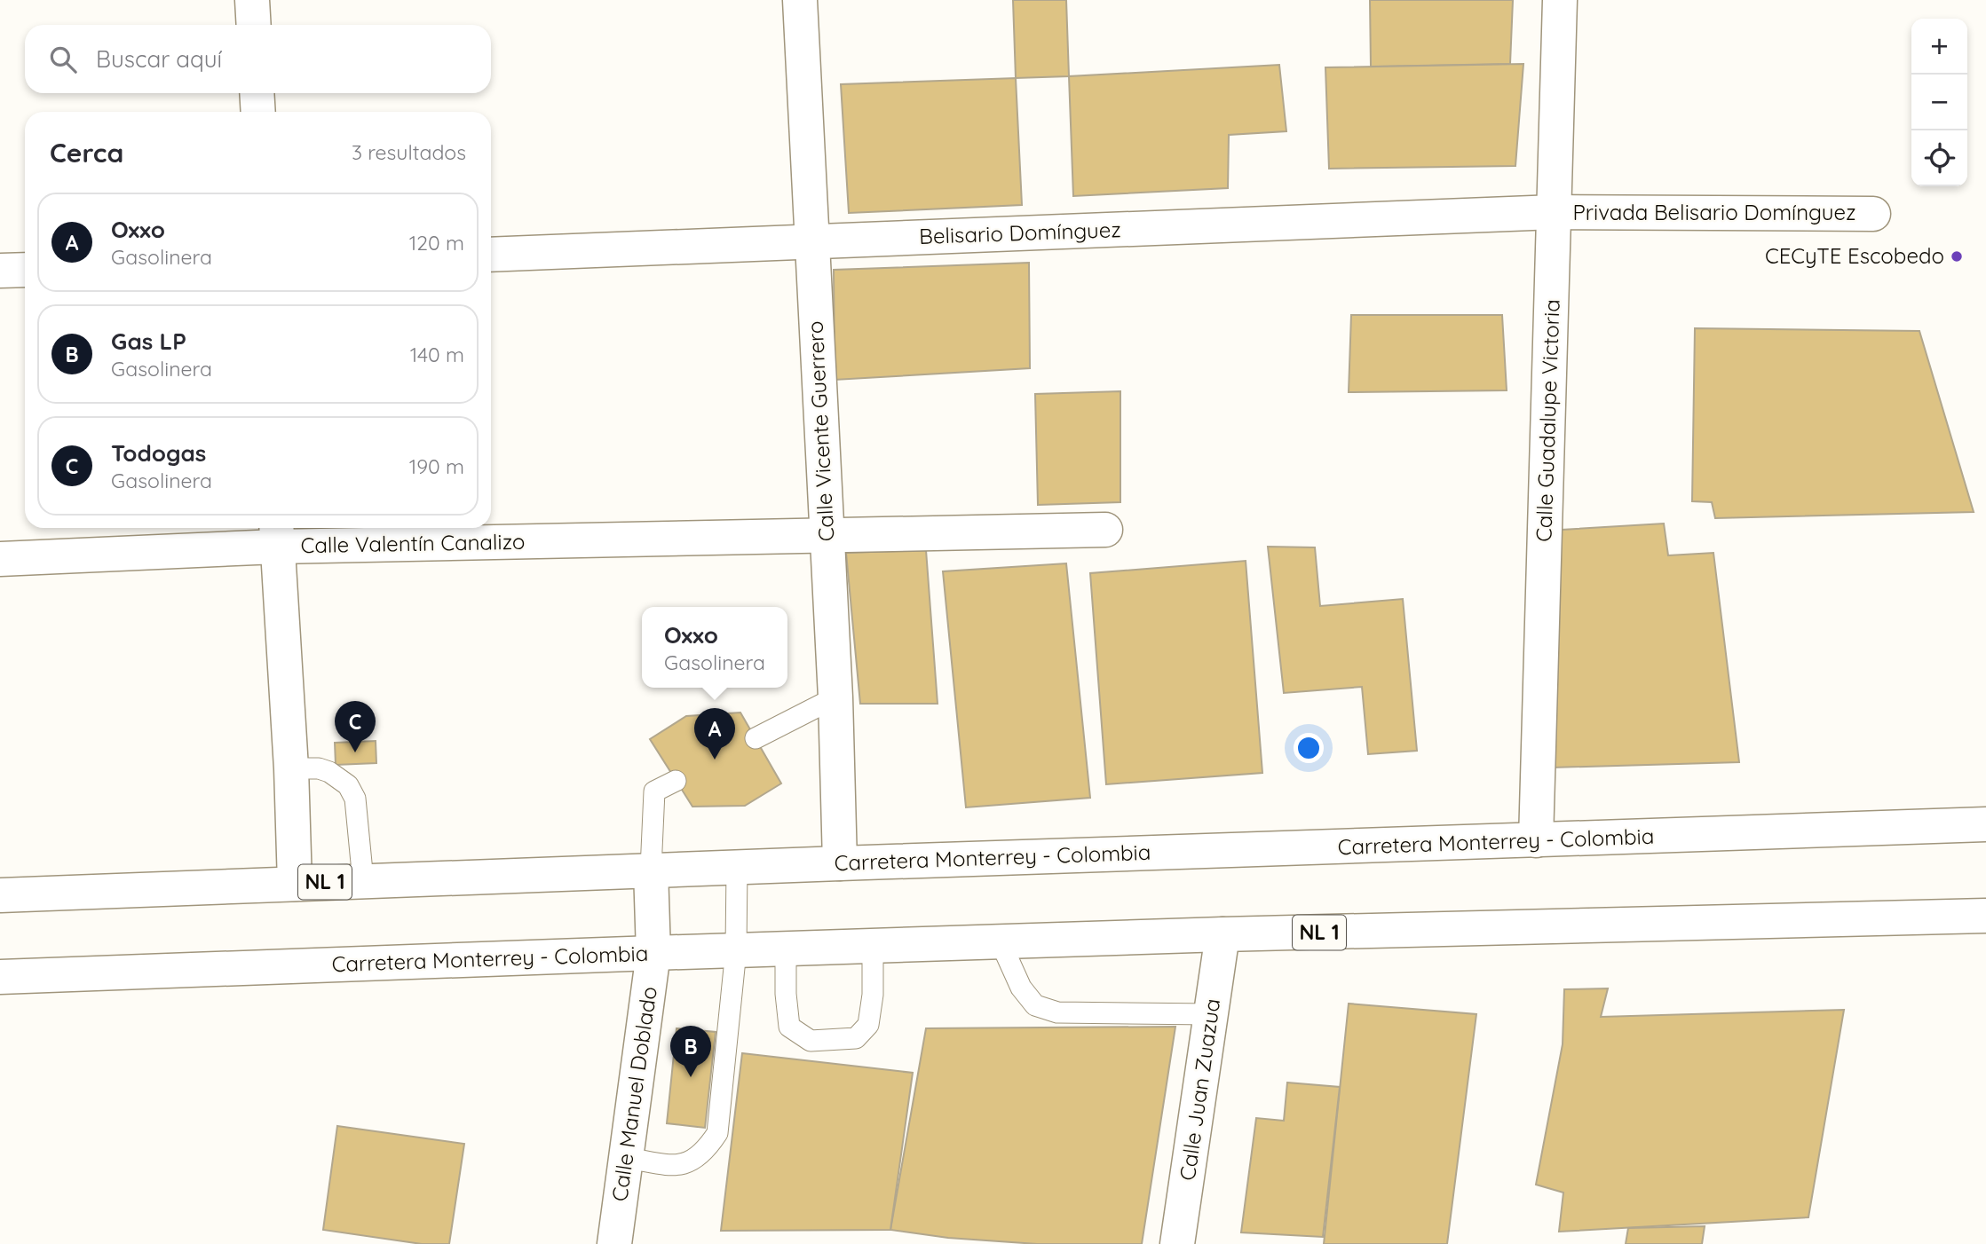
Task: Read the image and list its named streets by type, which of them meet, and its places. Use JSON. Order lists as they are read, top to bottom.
{
  "streets": {
    "street": [
      "Privada Belisario Domínguez",
      "Belisario Domínguez",
      "Calle Guadalupe Victoria",
      "Calle Vicente Guerrero",
      "Calle Valentín Canalizo",
      "Carretera Monterrey - Colombia",
      "NL 1",
      "Calle Juan Zuazua",
      "Calle Manuel Doblado"
    ]
  },
  "crossings": [
    ["Privada Belisario Domínguez", "Belisario Domínguez"],
    ["Privada Belisario Domínguez", "Calle Guadalupe Victoria"],
    ["Belisario Domínguez", "Calle Guadalupe Victoria"],
    ["Belisario Domínguez", "Calle Vicente Guerrero"],
    ["Calle Guadalupe Victoria", "Carretera Monterrey - Colombia"],
    ["Calle Vicente Guerrero", "Calle Valentín Canalizo"],
    ["Calle Vicente Guerrero", "Carretera Monterrey - Colombia"],
    ["Carretera Monterrey - Colombia", "Calle Juan Zuazua"],
    ["Carretera Monterrey - Colombia", "Calle Manuel Doblado"]
  ],
  "places": ["CECyTE Escobedo"],
  "page": {
    "map_buttons": ["+", "−"],
    "search": "Buscar aquí",
    "heading": ["Cerca", "3 resultados"],
    "list": [
      {
        "mark": "A",
        "name": "Oxxo",
        "note": "Gasolinera",
        "value": "120 m"
      },
      {
        "mark": "B",
        "name": "Gas LP",
        "note": "Gasolinera",
        "value": "140 m"
      },
      {
        "mark": "C",
        "name": "Todogas",
        "note": "Gasolinera",
        "value": "190 m"
      }
    ],
    "popup": ["Oxxo", "Gasolinera"],
    "pins": ["C", "A", "B"]
  }
}
